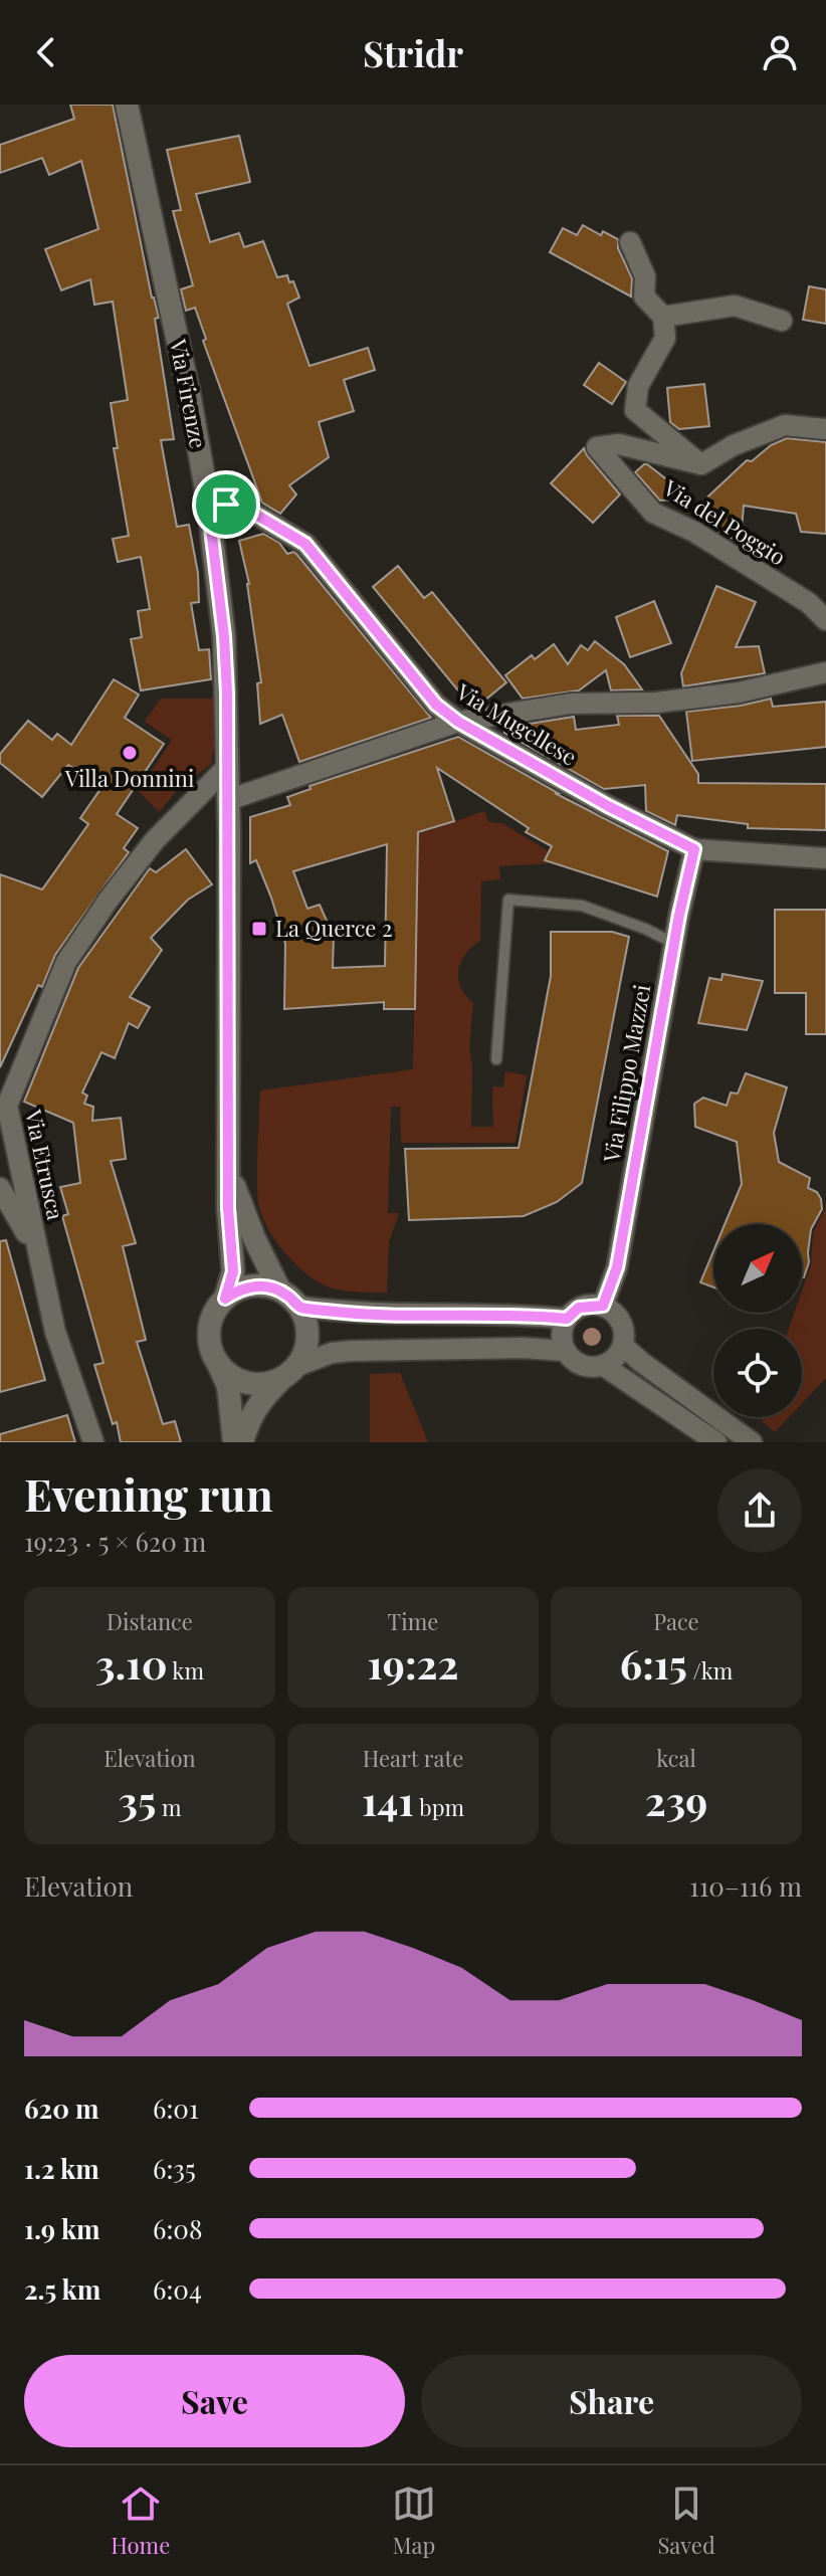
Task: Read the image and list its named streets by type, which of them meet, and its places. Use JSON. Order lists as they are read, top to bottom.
{
  "streets": {
    "main road": ["Via Firenze"],
    "street": [
      "Via del Poggio",
      "Via Mugellese",
      "Via Filippo Mazzei",
      "Via Etrusca"
    ]
  },
  "crossings": [
    ["Via Firenze", "Via Mugellese"],
    ["Via Firenze", "Via Etrusca"],
    ["Via Mugellese", "Via Filippo Mazzei"]
  ],
  "places": {
    "other": ["Villa Donnini"],
    "transit": ["La Querce 2"]
  },
  "north": "top right",
  "page": {
    "header": "Stridr",
    "heading": ["Evening run", "19:23 · 5 × 620 m"],
    "stats": [
      ["Distance", "3.10 km"],
      ["Time", "19:22"],
      ["Pace", "6:15 /km"],
      ["Elevation", "35 m"],
      ["Heart rate", "141 bpm"],
      ["kcal", "239"]
    ],
    "chart": ["Elevation", "110–116 m"],
    "list": [
      {
        "name": "620 m",
        "note": "6:01"
      },
      {
        "name": "1.2 km",
        "note": "6:35"
      },
      {
        "name": "1.9 km",
        "note": "6:08"
      },
      {
        "name": "2.5 km",
        "note": "6:04"
      }
    ],
    "buttons": ["Save", "Share"],
    "tabs": ["Home", "Map", "Saved"]
  }
}
